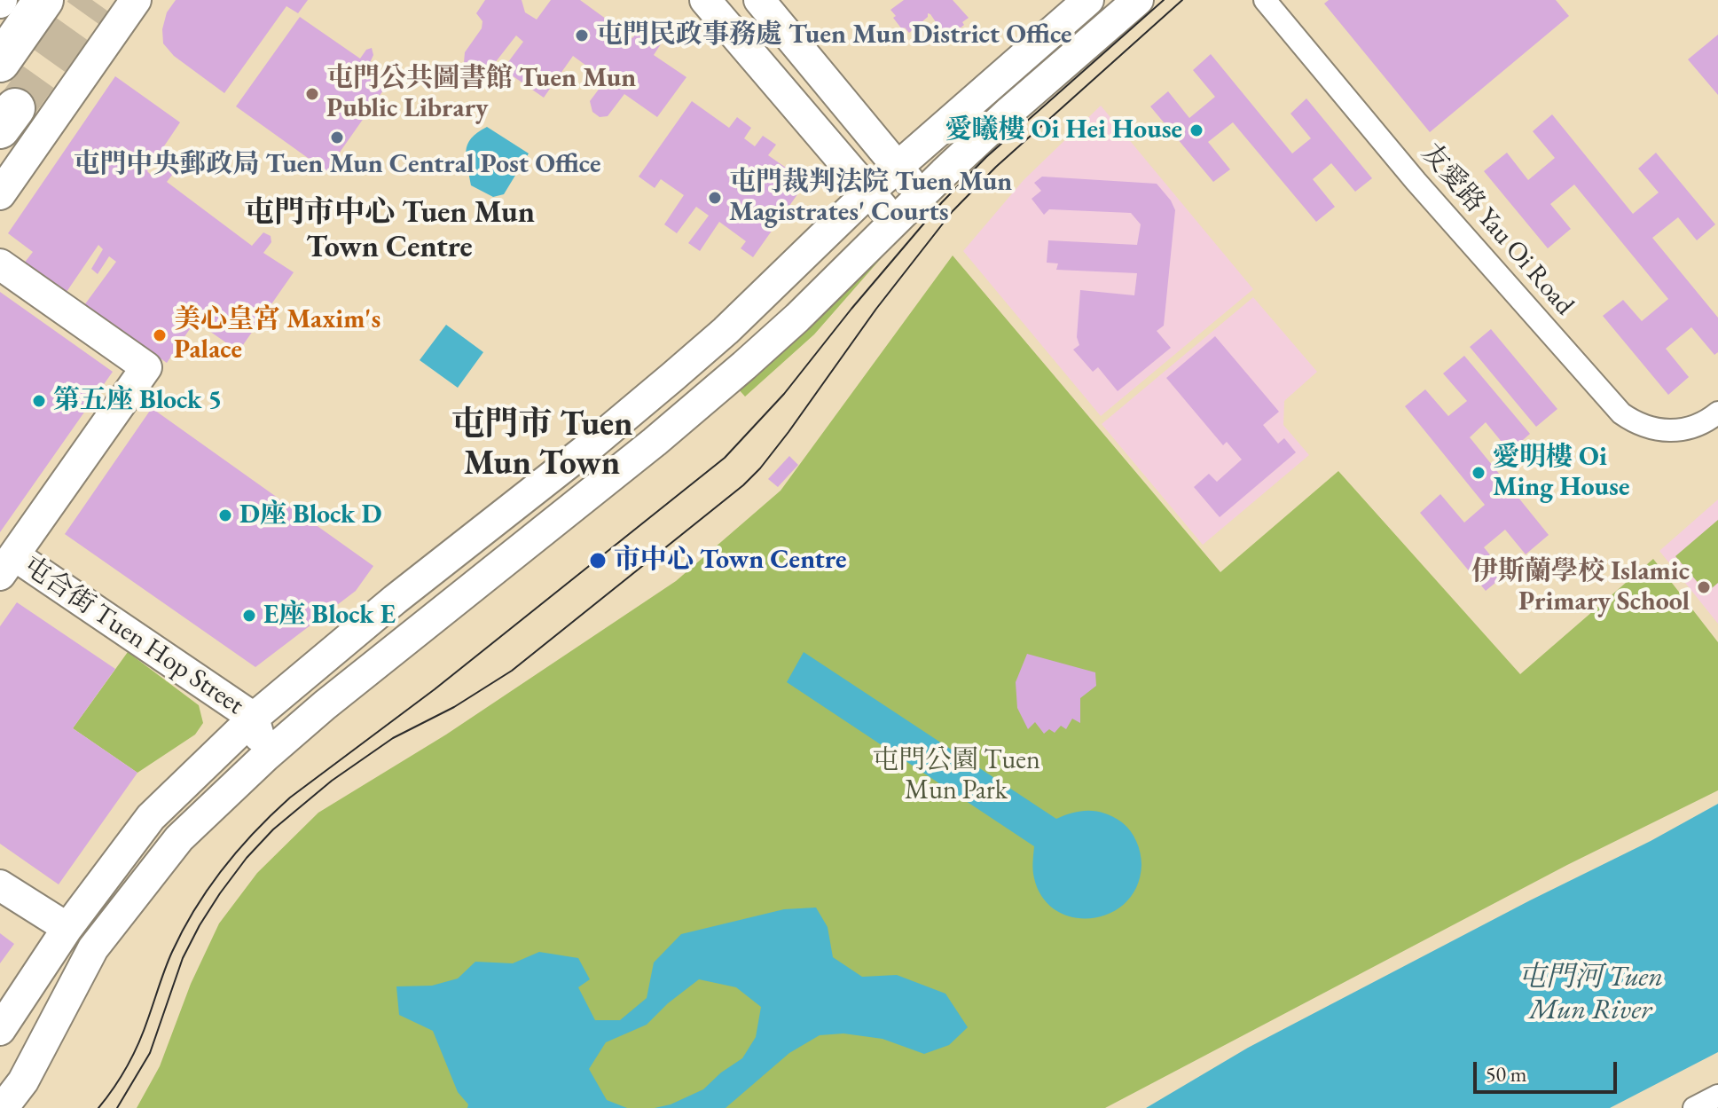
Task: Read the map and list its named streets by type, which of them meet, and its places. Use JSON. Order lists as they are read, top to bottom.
{
  "streets": {
    "main road": ["屯合街 Tuen Hop Street"],
    "street": ["友愛路 Yau Oi Road"]
  },
  "districts": ["屯門市中心 Tuen Mun Town Centre", "屯門市 Tuen Mun Town"],
  "water": ["屯門河 Tuen Mun River"],
  "parks": ["屯門公園 Tuen Mun Park"],
  "places": [
    "屯門民政事務處 Tuen Mun District Office",
    "屯門公共圖書館 Tuen Mun Public Library",
    "愛曦樓 Oi Hei House",
    "屯門中央郵政局 Tuen Mun Central Post Office",
    "屯門裁判法院 Tuen Mun Magistrates' Courts",
    "美心皇宮 Maxim's Palace",
    "第五座 Block 5",
    "愛明樓 Oi Ming House",
    "D座 Block D",
    "市中心 Town Centre",
    "伊斯蘭學校 Islamic Primary School",
    "E座 Block E"
  ],
  "scale_bar": "50 m"
}
